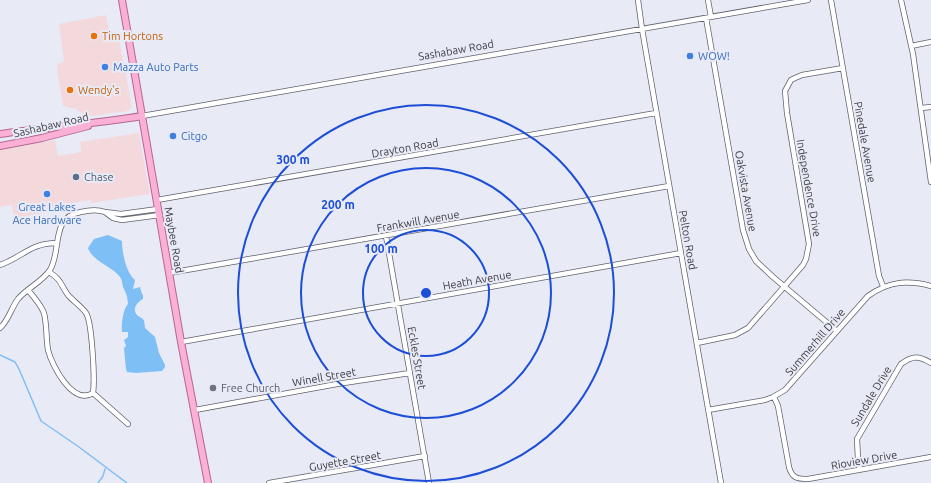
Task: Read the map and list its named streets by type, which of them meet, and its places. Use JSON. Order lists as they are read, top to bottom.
{
  "streets": {
    "main road": ["Sashabaw Road", "Maybee Road"],
    "street": [
      "Pinedale Avenue",
      "Drayton Road",
      "Independence Drive",
      "Oakvista Avenue",
      "Frankwill Avenue",
      "Pelton Road",
      "Heath Avenue",
      "Summerhill Drive",
      "Eckles Street",
      "Winell Street",
      "Sundale Drive",
      "Rioview Drive",
      "Guyette Street"
    ]
  },
  "crossings": [
    ["Sashabaw Road", "Oakvista Avenue"],
    ["Sashabaw Road", "Maybee Road"],
    ["Sashabaw Road", "Pelton Road"],
    ["Pinedale Avenue", "Independence Drive"],
    ["Pinedale Avenue", "Summerhill Drive"],
    ["Drayton Road", "Maybee Road"],
    ["Drayton Road", "Pelton Road"],
    ["Independence Drive", "Oakvista Avenue"],
    ["Independence Drive", "Pelton Road"],
    ["Oakvista Avenue", "Summerhill Drive"],
    ["Frankwill Avenue", "Maybee Road"],
    ["Frankwill Avenue", "Pelton Road"],
    ["Frankwill Avenue", "Eckles Street"],
    ["Maybee Road", "Heath Avenue"],
    ["Maybee Road", "Winell Street"],
    ["Pelton Road", "Heath Avenue"],
    ["Pelton Road", "Summerhill Drive"],
    ["Heath Avenue", "Eckles Street"],
    ["Summerhill Drive", "Rioview Drive"],
    ["Eckles Street", "Winell Street"],
    ["Eckles Street", "Guyette Street"],
    ["Sundale Drive", "Rioview Drive"]
  ],
  "places": [
    "Tim Hortons",
    "WOW!",
    "Mazza Auto Parts",
    "Wendy's",
    "Citgo",
    "Chase",
    "Great Lakes Ace Hardware",
    "Free Church"
  ],
  "rings": ["300 m", "200 m", "100 m"]
}
